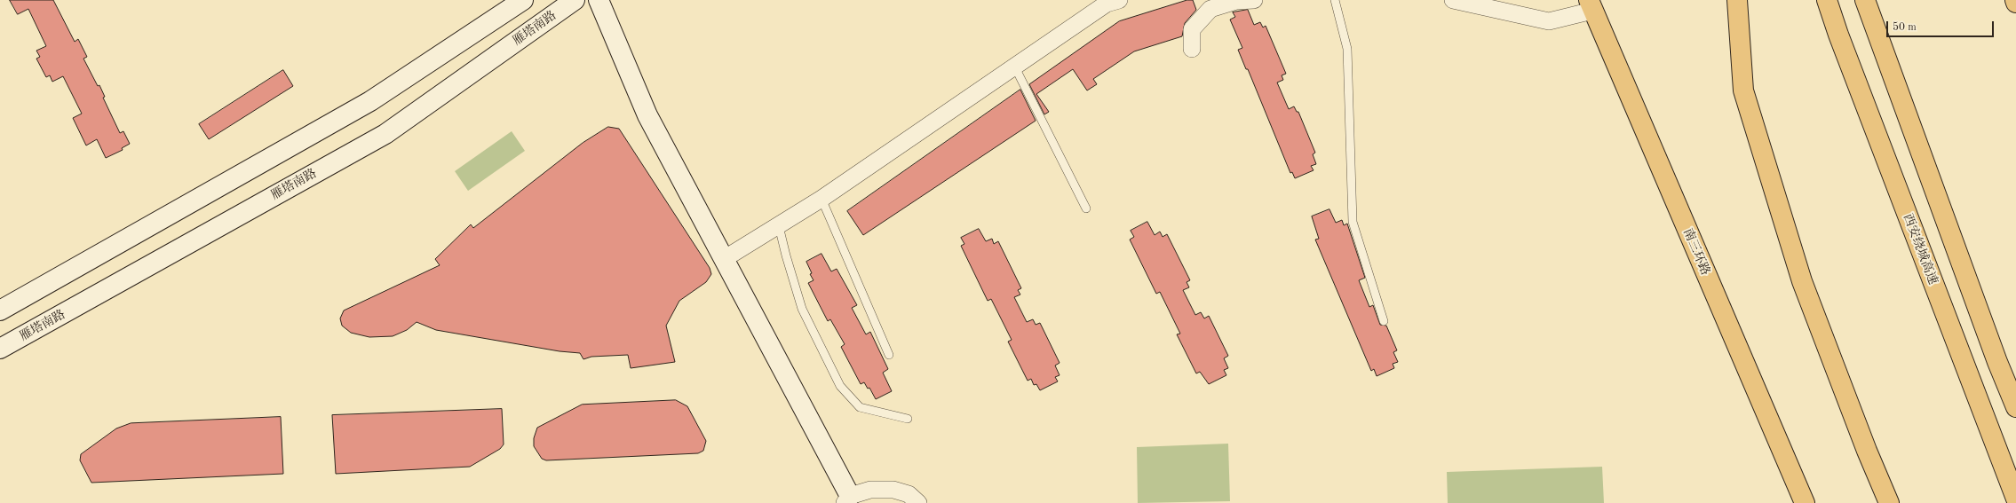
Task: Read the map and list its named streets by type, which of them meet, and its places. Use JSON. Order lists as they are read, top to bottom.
{
  "streets": {
    "highway": ["西安绕城高速", "南三环路"],
    "main road": ["雁塔南路"]
  },
  "scale_bar": "50 m"
}
